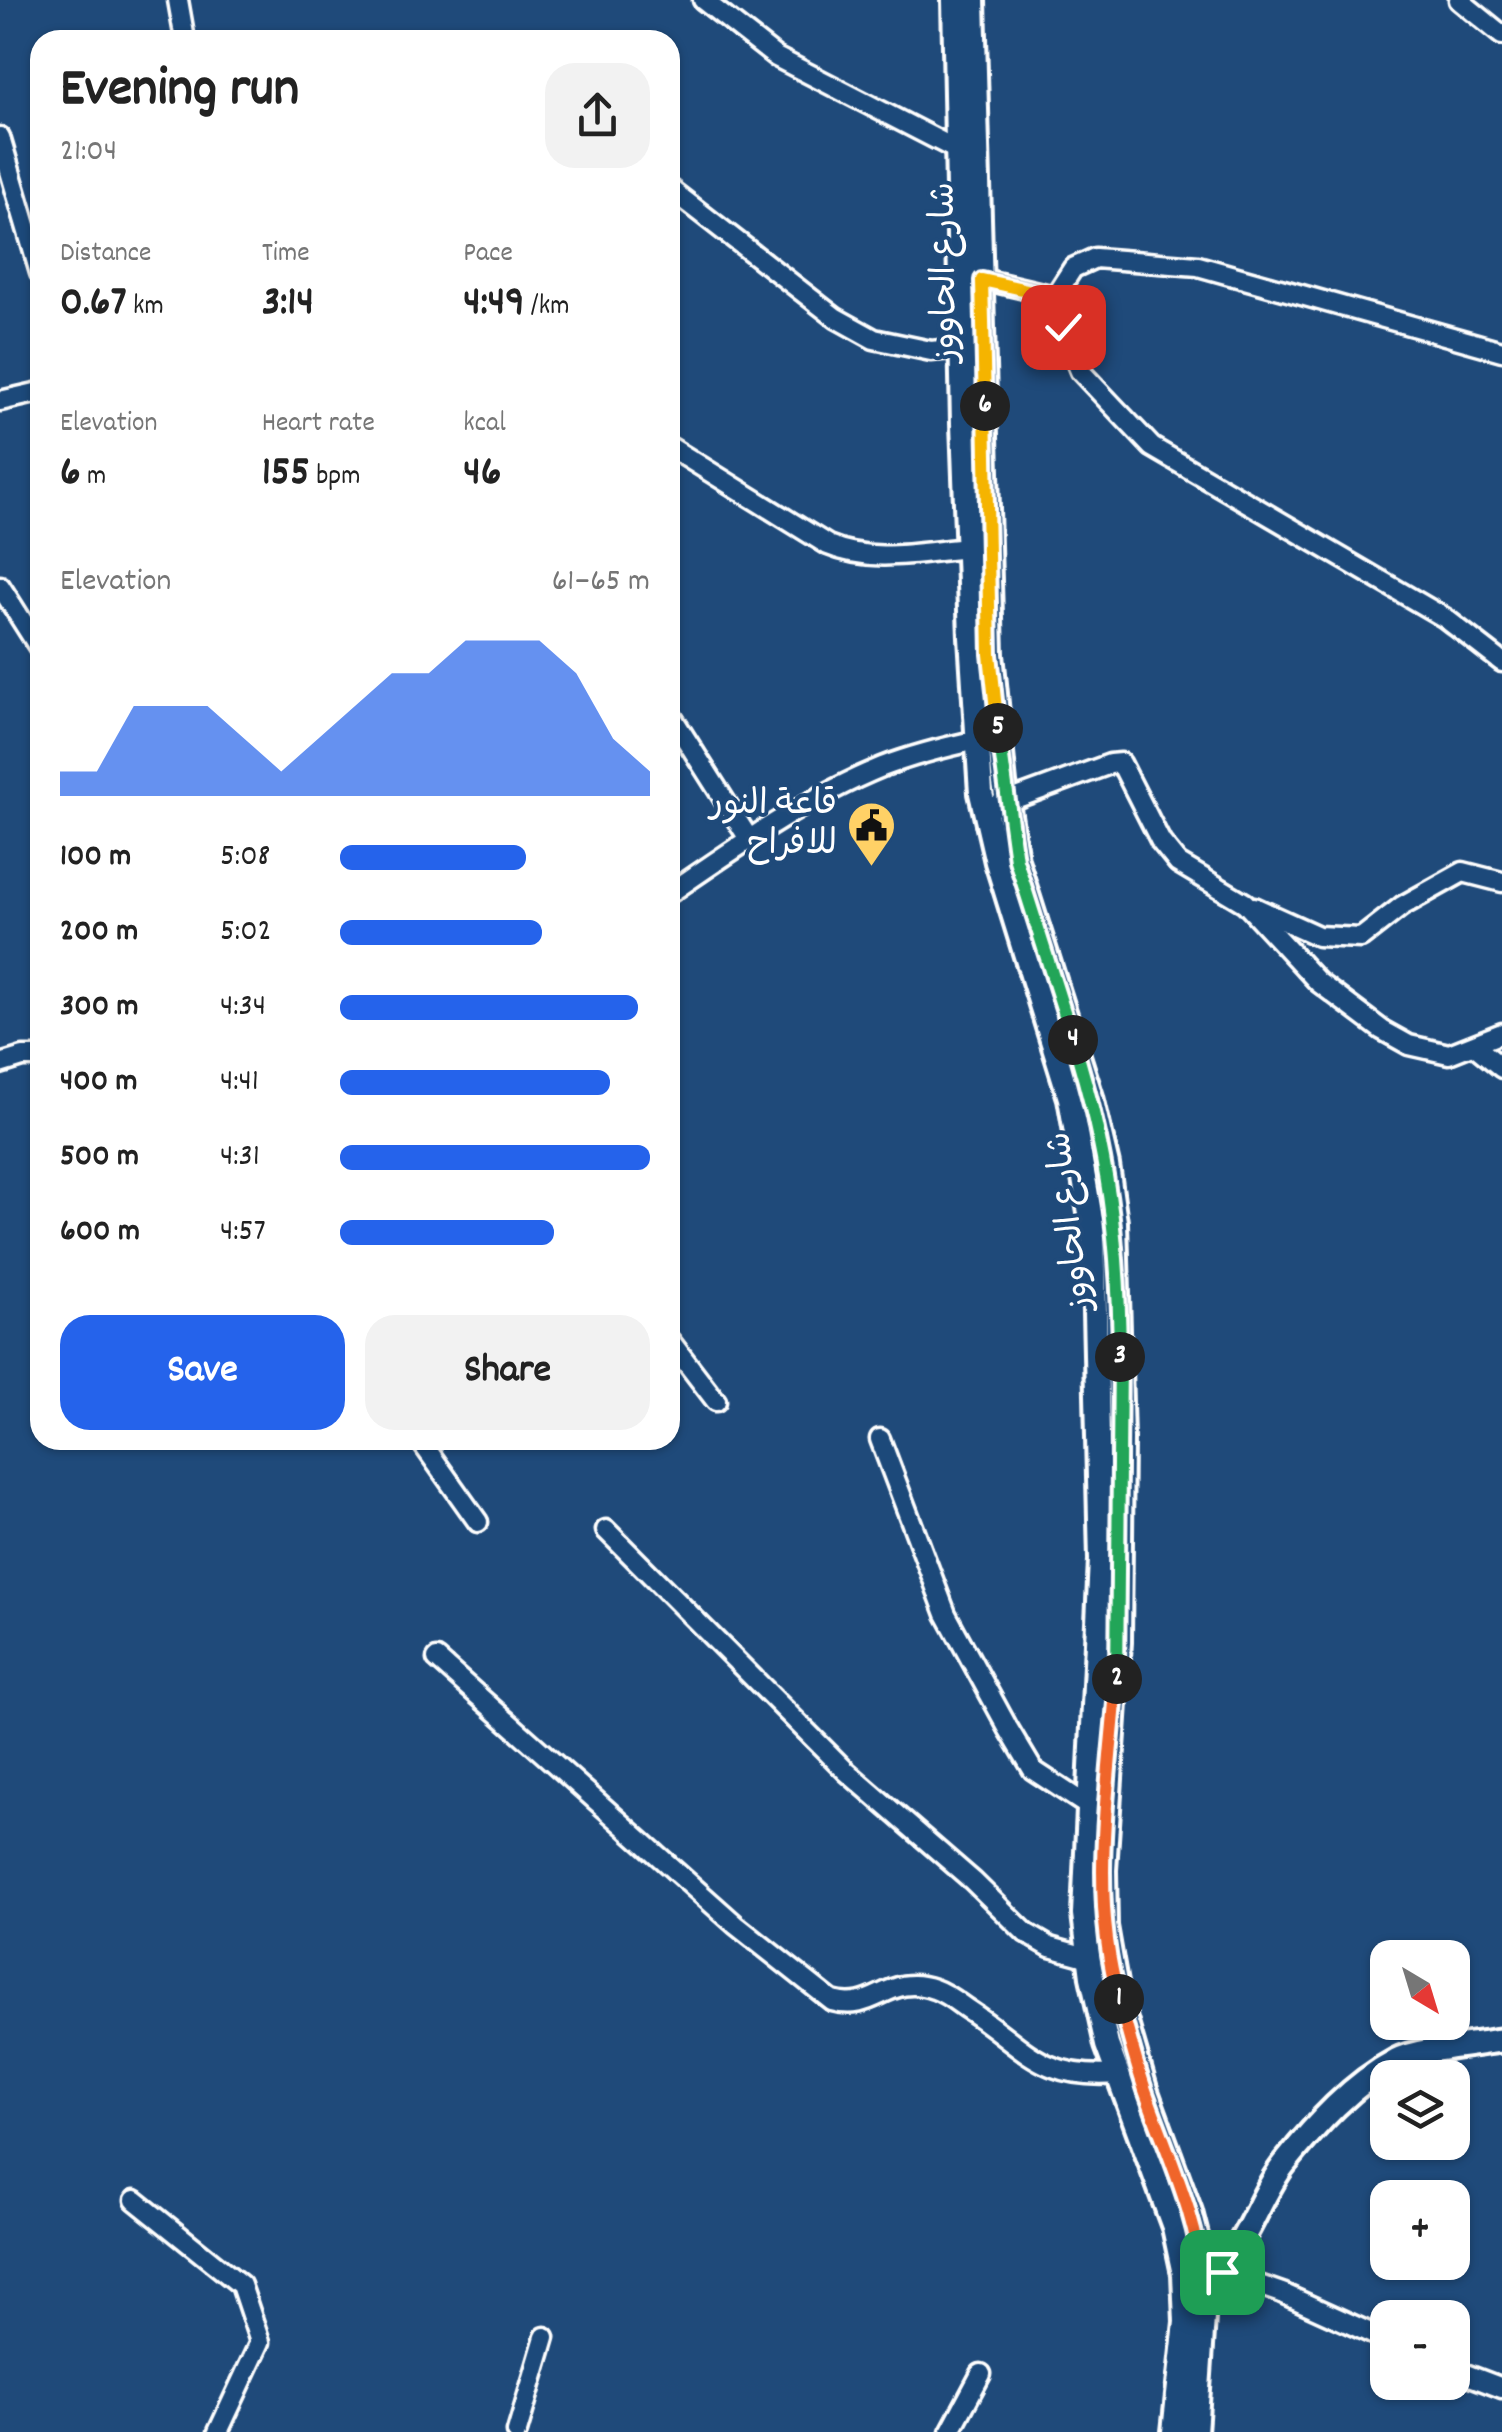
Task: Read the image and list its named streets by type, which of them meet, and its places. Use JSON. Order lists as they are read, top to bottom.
{
  "streets": {
    "main road": ["شارع الحاووز"]
  },
  "places": {
    "public building": ["قاعة النور للافراح"]
  },
  "north": "bottom right",
  "page": {
    "heading": ["Evening run", "21:04"],
    "stats": [
      ["Distance", "0.67 km"],
      ["Time", "3:14"],
      ["Pace", "4:49 /km"],
      ["Elevation", "6 m"],
      ["Heart rate", "155 bpm"],
      ["kcal", "46"]
    ],
    "pins": [
      "6",
      "5",
      "4",
      "3",
      "2",
      "1"
    ],
    "chart": ["Elevation", "61–65 m"],
    "list": [
      {
        "name": "100 m",
        "note": "5:08"
      },
      {
        "name": "200 m",
        "note": "5:02"
      },
      {
        "name": "300 m",
        "note": "4:34"
      },
      {
        "name": "400 m",
        "note": "4:41"
      },
      {
        "name": "500 m",
        "note": "4:31"
      },
      {
        "name": "600 m",
        "note": "4:57"
      }
    ],
    "buttons": ["Save", "Share"],
    "map_buttons": ["+", "−"]
  }
}
